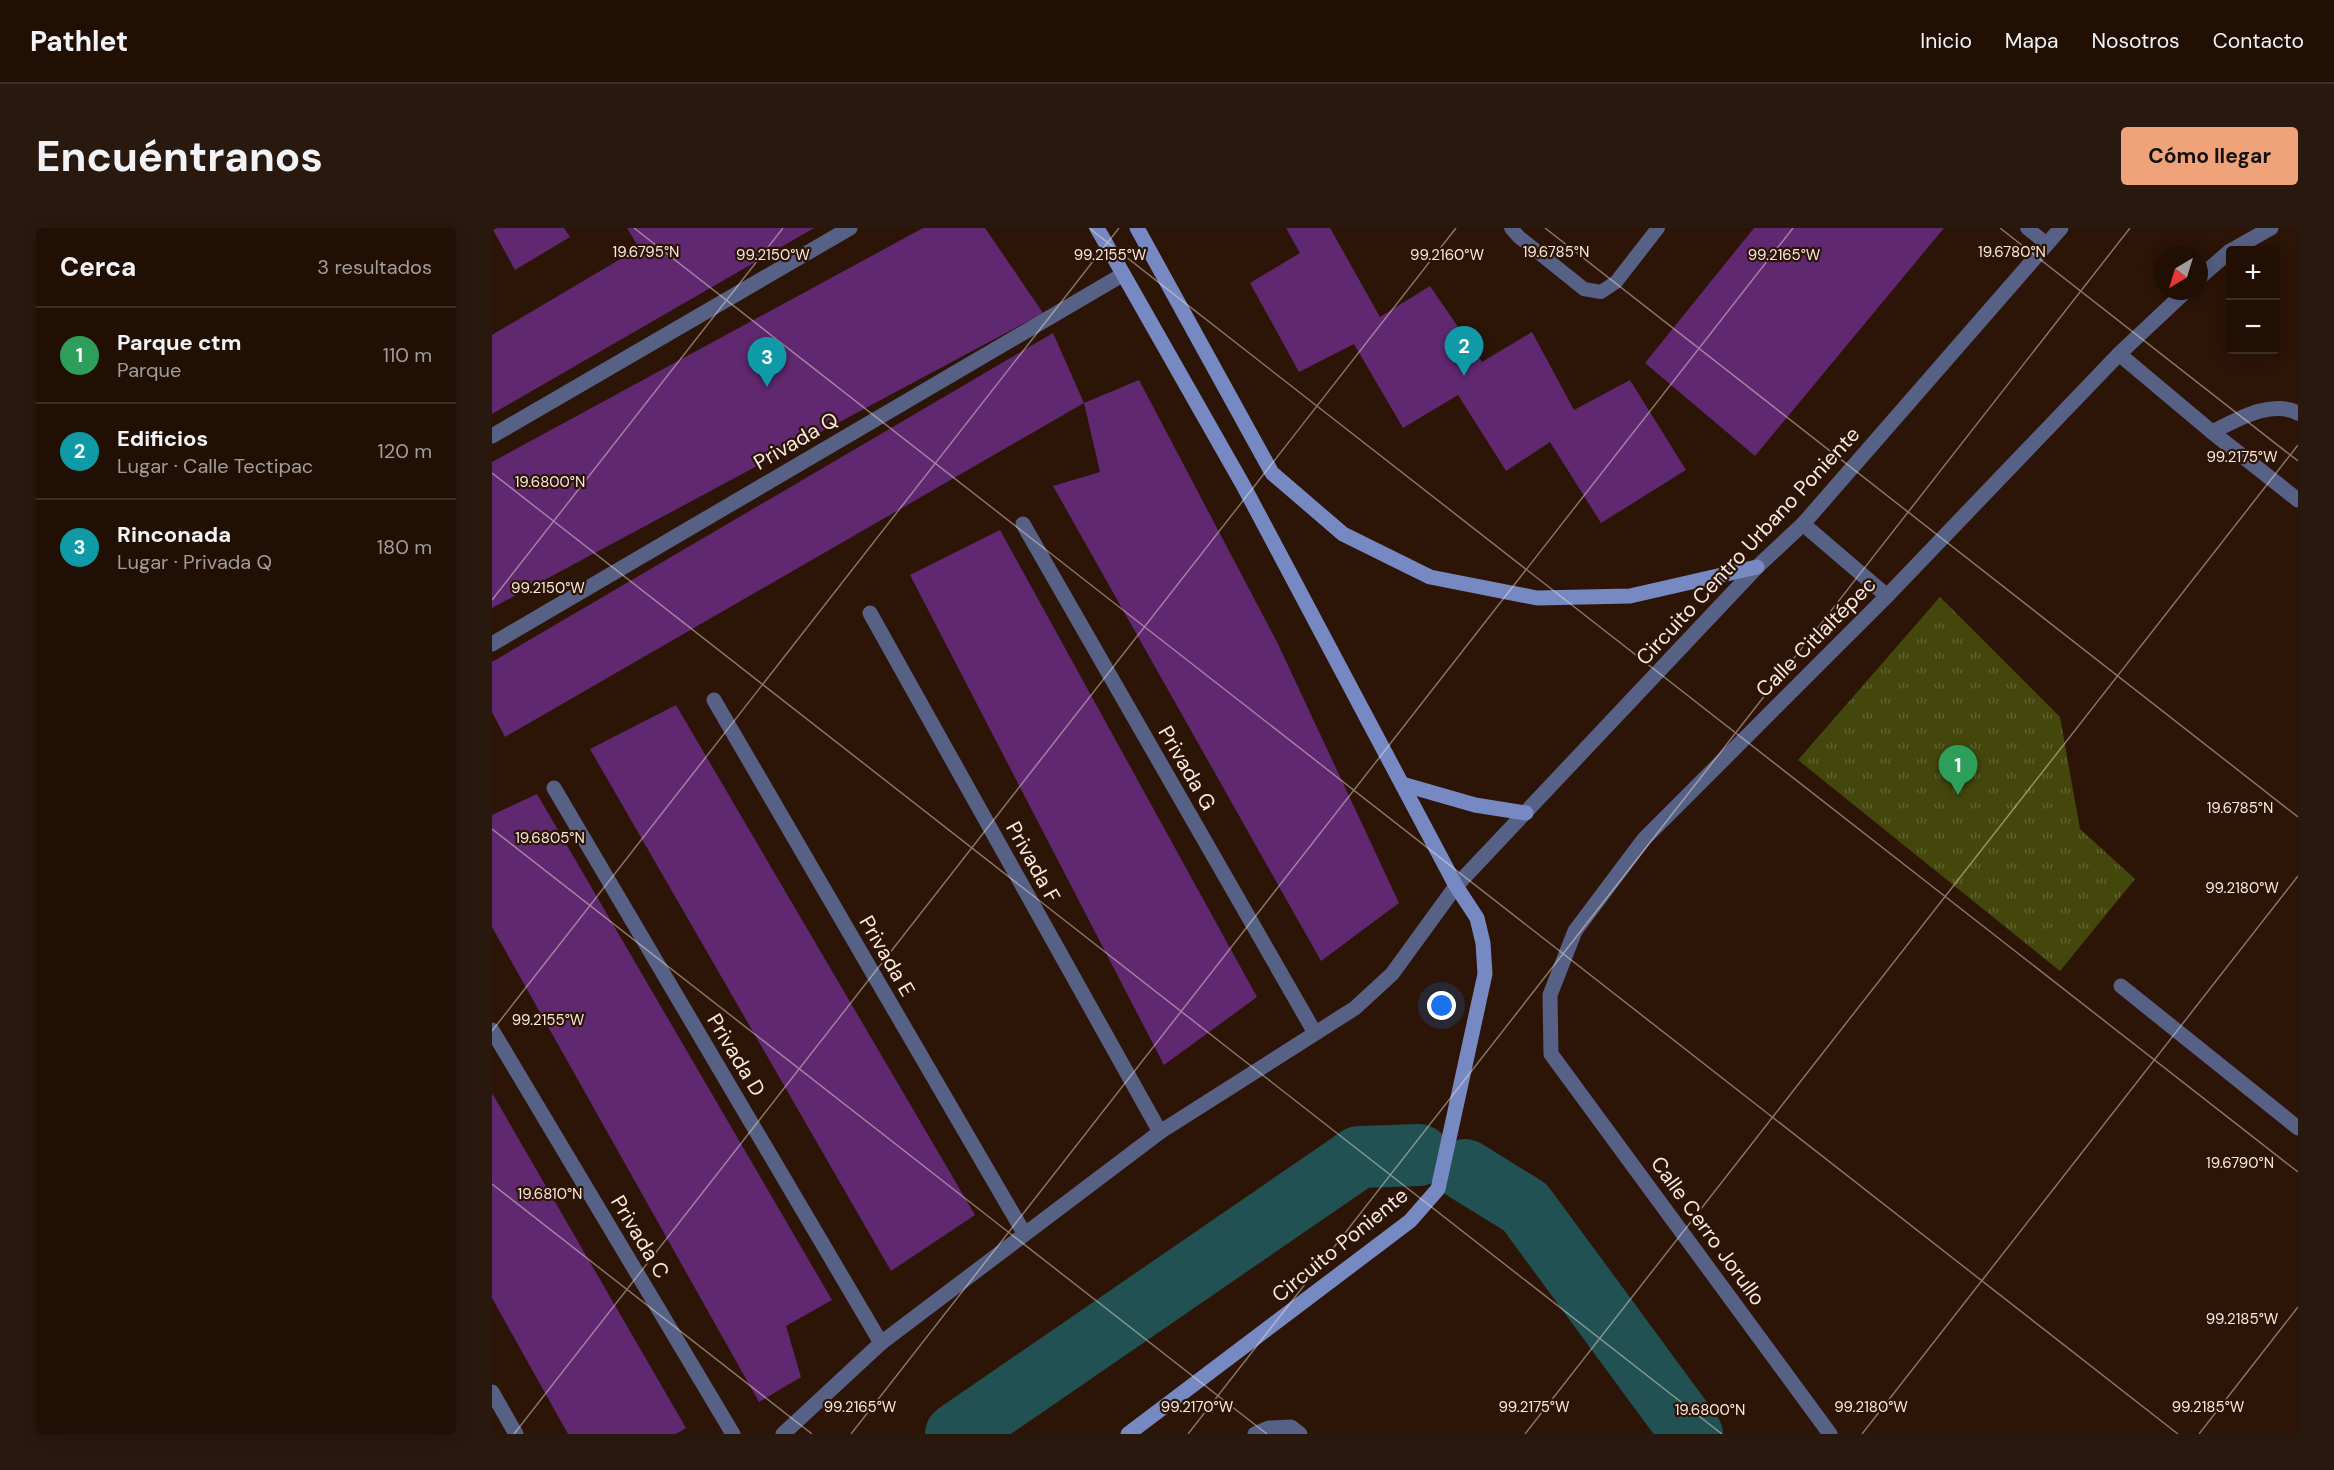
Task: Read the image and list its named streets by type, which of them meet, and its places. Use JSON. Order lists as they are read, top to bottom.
{
  "streets": {
    "main road": ["Circuito Poniente"],
    "street": [
      "Privada Q",
      "Circuito Centro Urbano Poniente",
      "Calle Citlaltépec",
      "Privada G",
      "Privada F",
      "Privada E",
      "Privada D",
      "Calle Cerro Jorullo",
      "Privada C"
    ]
  },
  "crossings": [
    ["Privada Q", "Circuito Poniente"],
    ["Circuito Centro Urbano Poniente", "Privada G"],
    ["Circuito Centro Urbano Poniente", "Privada F"],
    ["Circuito Centro Urbano Poniente", "Privada E"],
    ["Circuito Centro Urbano Poniente", "Privada D"],
    ["Circuito Centro Urbano Poniente", "Circuito Poniente"],
    ["Calle Citlaltépec", "Calle Cerro Jorullo"]
  ],
  "north": "bottom left",
  "page": {
    "header": "Pathlet",
    "nav": [
      "Inicio",
      "Mapa",
      "Nosotros",
      "Contacto"
    ],
    "buttons": "Cómo llegar",
    "title": "Encuéntranos",
    "heading": ["Cerca", "3 resultados"],
    "map_buttons": ["+", "−"],
    "list": [
      {
        "mark": "1",
        "name": "Parque ctm",
        "note": "Parque",
        "value": "110 m"
      },
      {
        "mark": "2",
        "name": "Edificios",
        "note": "Lugar · Calle Tectipac",
        "value": "120 m"
      },
      {
        "mark": "3",
        "name": "Rinconada",
        "note": "Lugar · Privada Q",
        "value": "180 m"
      }
    ],
    "pins": ["2", "3", "1"]
  },
  "coordinates": [
    "19.6795°N",
    "19.6785°N",
    "19.6780°N",
    "99.2150°W",
    "99.2155°W",
    "99.2160°W",
    "99.2165°W",
    "99.2175°W",
    "19.6800°N",
    "19.6805°N",
    "99.2180°W",
    "19.6790°N",
    "19.6810°N",
    "99.2185°W",
    "99.2170°W"
  ]
}
